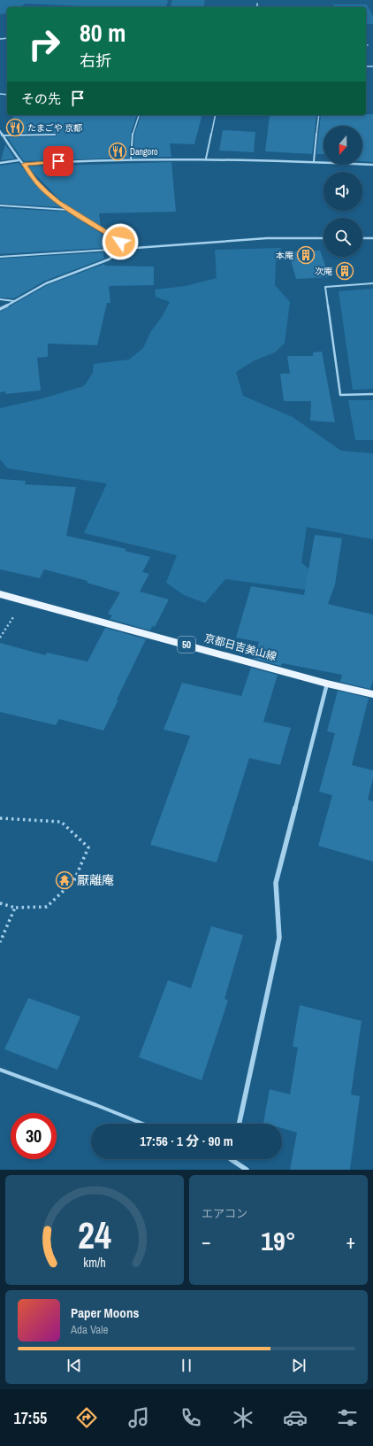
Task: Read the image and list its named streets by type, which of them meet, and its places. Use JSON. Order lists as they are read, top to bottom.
{
  "streets": {
    "main road": ["50", "京都日吉美山線"]
  },
  "places": {
    "restaurant": ["たまごや 京都", "Dangoro"],
    "building": ["本庵", "次庵"],
    "temple": ["厭離庵"]
  },
  "north": "bottom",
  "page": {
    "turn": ["80 m", "右折"],
    "then": "その先",
    "limit": "30",
    "trip": "17:56 · 1 分 · 90 m",
    "tile": "エアコン",
    "heat": ["−", "19°", "+"],
    "song": ["Paper Moons", "Ada Vale"],
    "tabs": "17:55",
    "gauge": ["24", "km/h"]
  }
}
